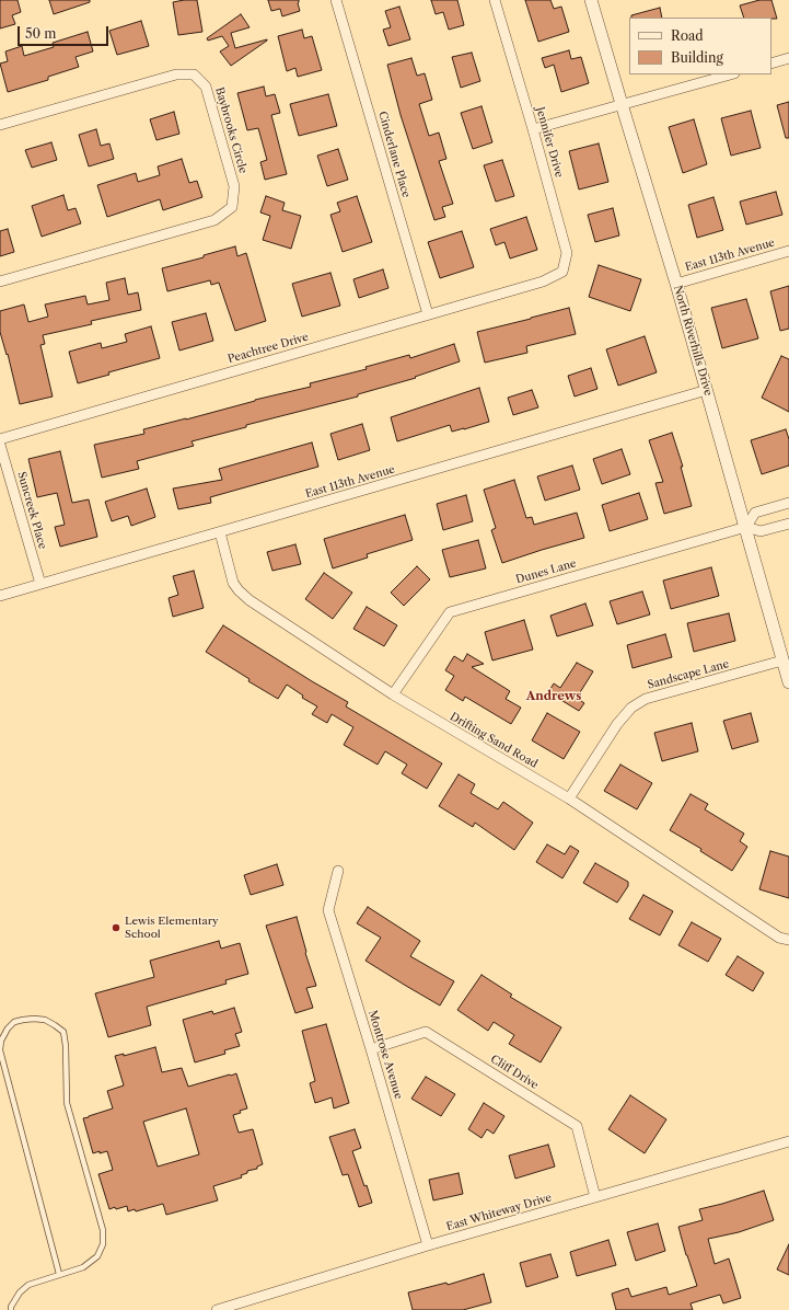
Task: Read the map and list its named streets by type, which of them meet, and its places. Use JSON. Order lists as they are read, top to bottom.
{
  "streets": {
    "street": [
      "Baybrooks Circle",
      "Jennifer Drive",
      "Cinderlane Place",
      "East 113th Avenue",
      "North Riverhills Drive",
      "Peachtree Drive",
      "Suncreek Place",
      "Dunes Lane",
      "Sandscape Lane",
      "Drifting Sand Road",
      "Montrose Avenue",
      "Cliff Drive",
      "East Whiteway Drive"
    ]
  },
  "crossings": [
    ["Jennifer Drive", "Peachtree Drive"],
    ["Cinderlane Place", "Peachtree Drive"],
    ["East 113th Avenue", "North Riverhills Drive"],
    ["East 113th Avenue", "Suncreek Place"],
    ["East 113th Avenue", "Drifting Sand Road"],
    ["North Riverhills Drive", "Dunes Lane"],
    ["North Riverhills Drive", "Sandscape Lane"],
    ["Dunes Lane", "Drifting Sand Road"],
    ["Sandscape Lane", "Drifting Sand Road"],
    ["Montrose Avenue", "Cliff Drive"],
    ["Montrose Avenue", "East Whiteway Drive"],
    ["Cliff Drive", "East Whiteway Drive"]
  ],
  "districts": ["Andrews"],
  "places": ["Lewis Elementary School"],
  "legend": ["Road", "Building"],
  "scale_bar": "50 m"
}
